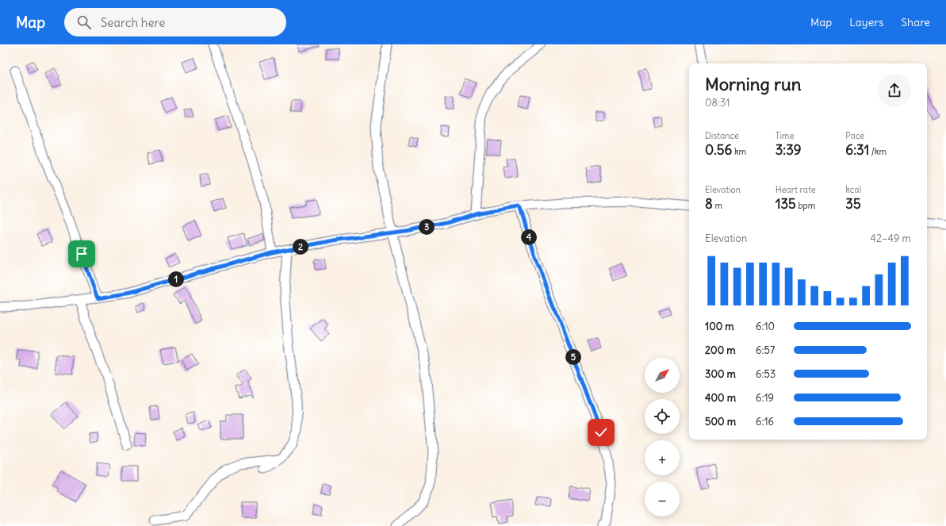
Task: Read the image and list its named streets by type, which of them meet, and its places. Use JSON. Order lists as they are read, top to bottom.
{
  "north": "top right",
  "page": {
    "header": "Map",
    "search": "Search here",
    "nav": ["Map", "Layers", "Share"],
    "heading": ["Morning run", "08:31"],
    "stats": [
      ["Distance", "0.56 km"],
      ["Time", "3:39"],
      ["Pace", "6:31 /km"],
      ["Elevation", "8 m"],
      ["Heart rate", "135 bpm"],
      ["kcal", "35"]
    ],
    "pins": [
      "3",
      "4",
      "2",
      "1",
      "5"
    ],
    "chart": ["Elevation", "42–49 m"],
    "list": [
      {
        "name": "100 m",
        "note": "6:10"
      },
      {
        "name": "200 m",
        "note": "6:57"
      },
      {
        "name": "300 m",
        "note": "6:53"
      },
      {
        "name": "400 m",
        "note": "6:19"
      },
      {
        "name": "500 m",
        "note": "6:16"
      }
    ],
    "map_buttons": ["+", "−"]
  }
}
